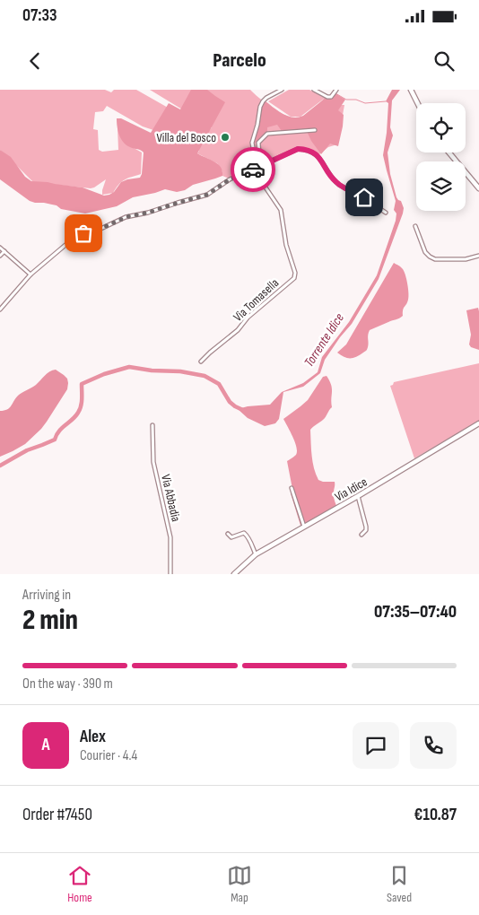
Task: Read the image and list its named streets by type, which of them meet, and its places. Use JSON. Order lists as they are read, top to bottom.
{
  "streets": {
    "main road": ["Via Idice"],
    "street": ["Via Tomasella", "Via Abbadia"]
  },
  "water": ["Torrente Idice"],
  "places": ["Villa del Bosco"],
  "page": {
    "status": "07:33",
    "header": "Parcelo",
    "heading": ["2 min", "Arriving in", "07:35–07:40"],
    "panel": [
      "Alex",
      "Courier · 4.4",
      "Order #7450",
      "€10.87"
    ],
    "bar": "On the way · 390 m",
    "round": "A",
    "tabs": ["Home", "Map", "Saved"]
  }
}
